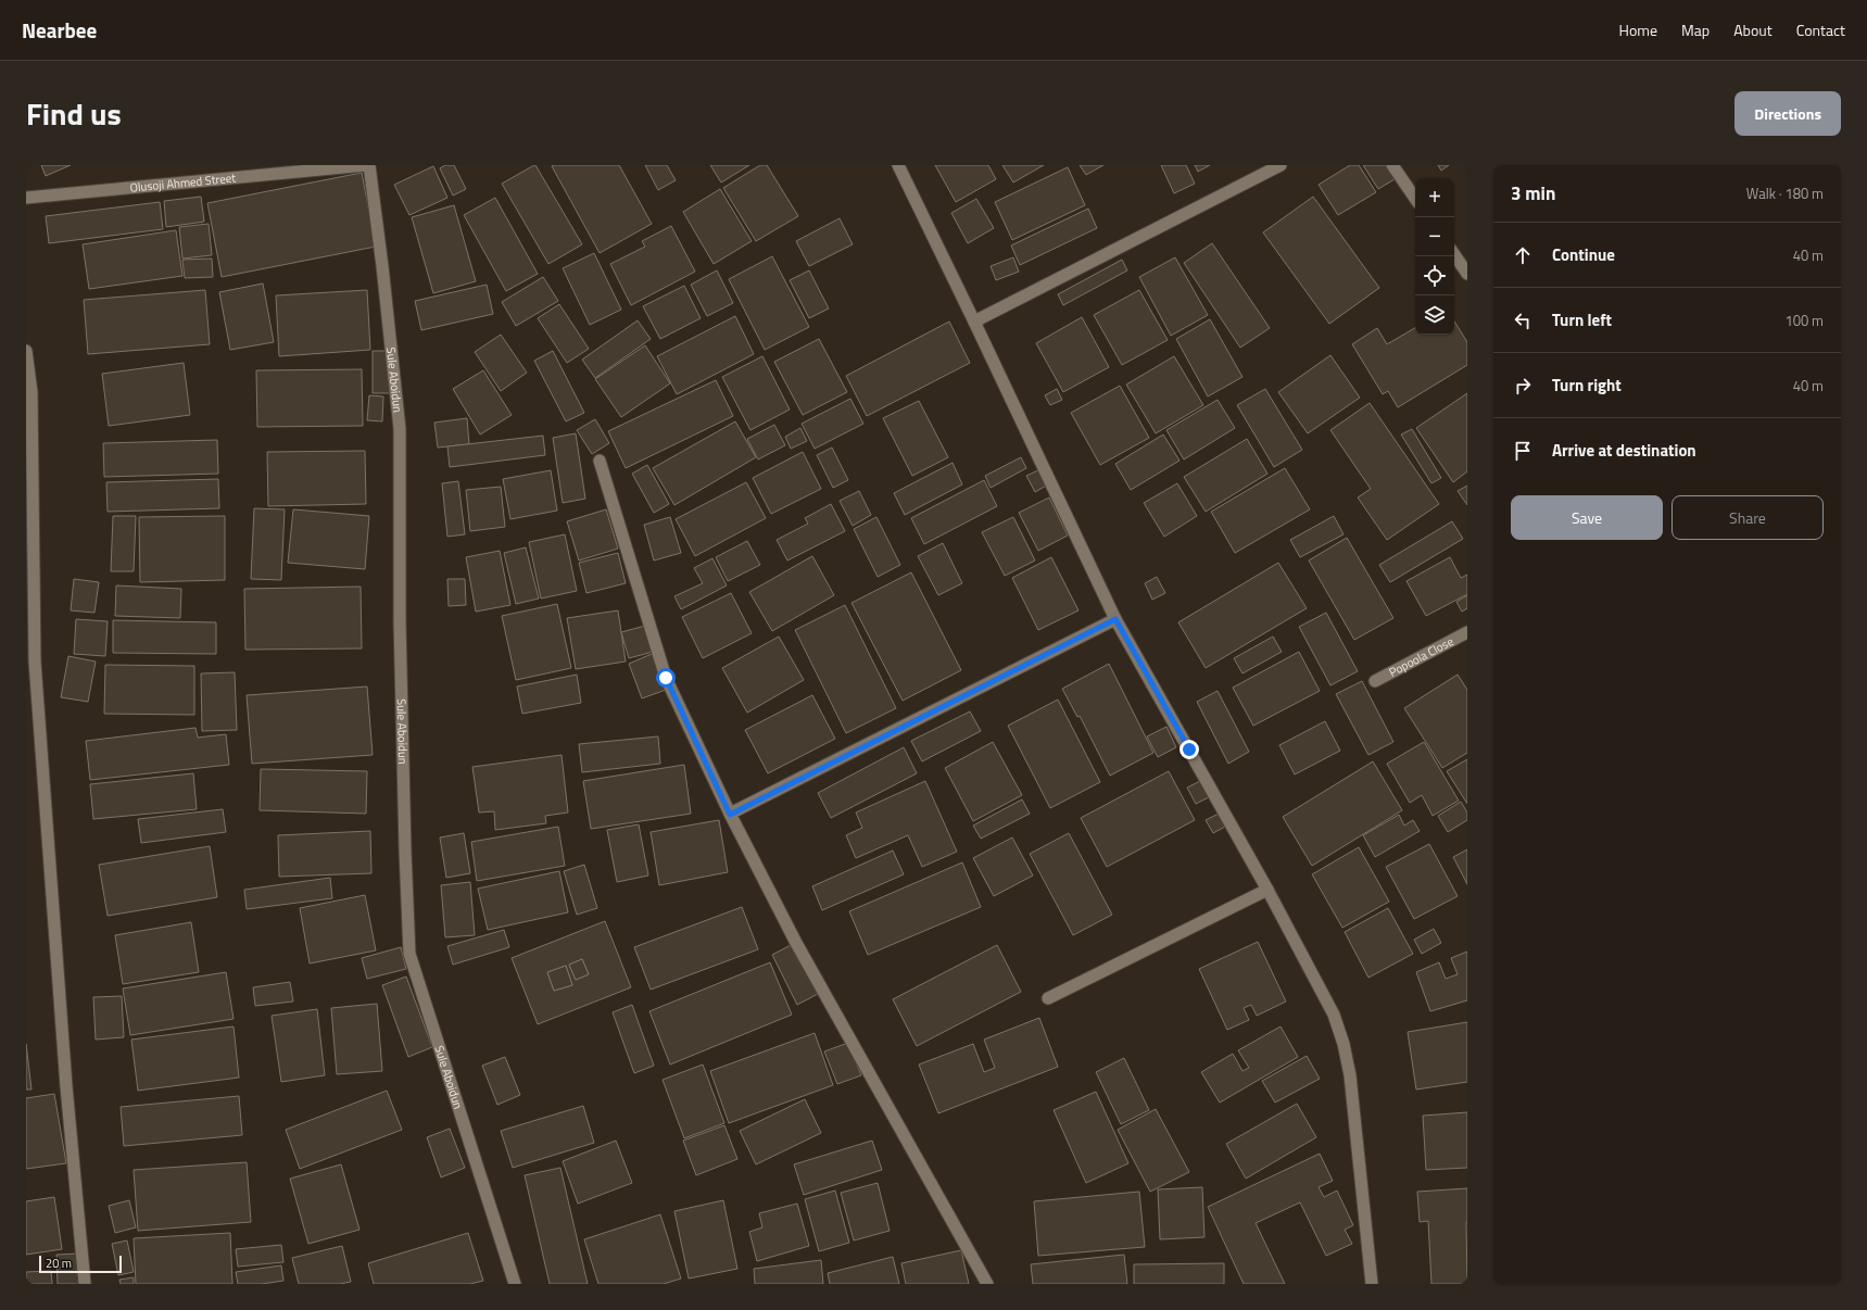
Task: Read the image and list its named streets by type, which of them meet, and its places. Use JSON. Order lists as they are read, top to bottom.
{
  "streets": {
    "street": ["Olusoji Ahmed Street", "Sule Aboidun", "Popoola Close"]
  },
  "crossings": [
    ["Olusoji Ahmed Street", "Sule Aboidun"]
  ],
  "scale_bar": "20 m",
  "page": {
    "header": "Nearbee",
    "nav": [
      "Home",
      "Map",
      "About",
      "Contact"
    ],
    "title": "Find us",
    "buttons": [
      "Directions",
      ["Save", "Share"]
    ],
    "heading": ["3 min", "Walk · 180 m"],
    "map_buttons": ["+", "−"],
    "list": [
      ["Continue", "40 m"],
      ["Turn left", "100 m"],
      ["Turn right", "40 m"],
      "Arrive at destination"
    ],
    "scale": "20 m"
  }
}
